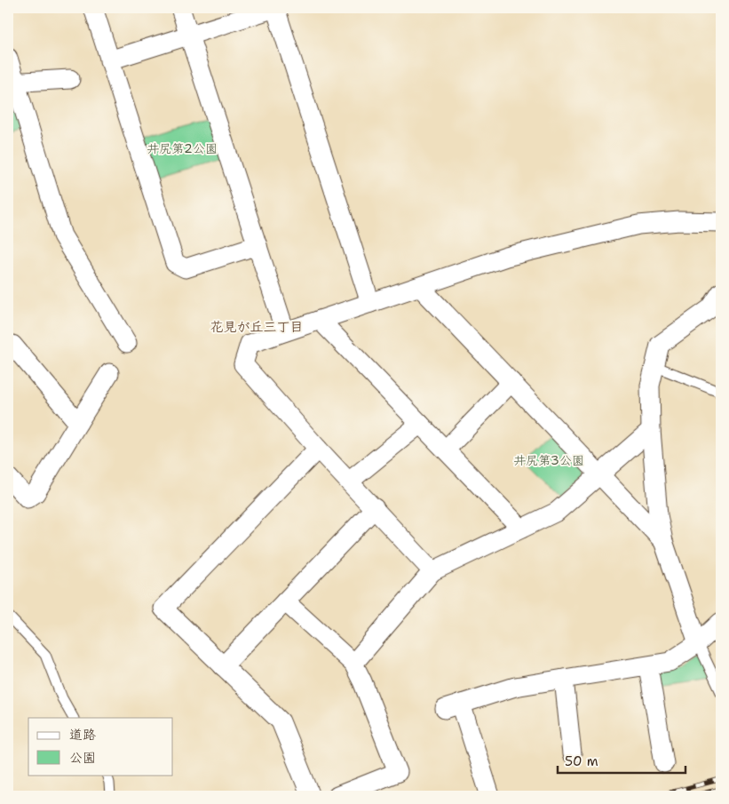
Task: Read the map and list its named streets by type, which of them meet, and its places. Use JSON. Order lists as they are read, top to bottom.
{
  "districts": ["花見が丘三丁目"],
  "parks": ["井尻第2公園", "井尻第3公園"],
  "legend": ["道路", "公園"],
  "scale_bar": "50 m"
}
